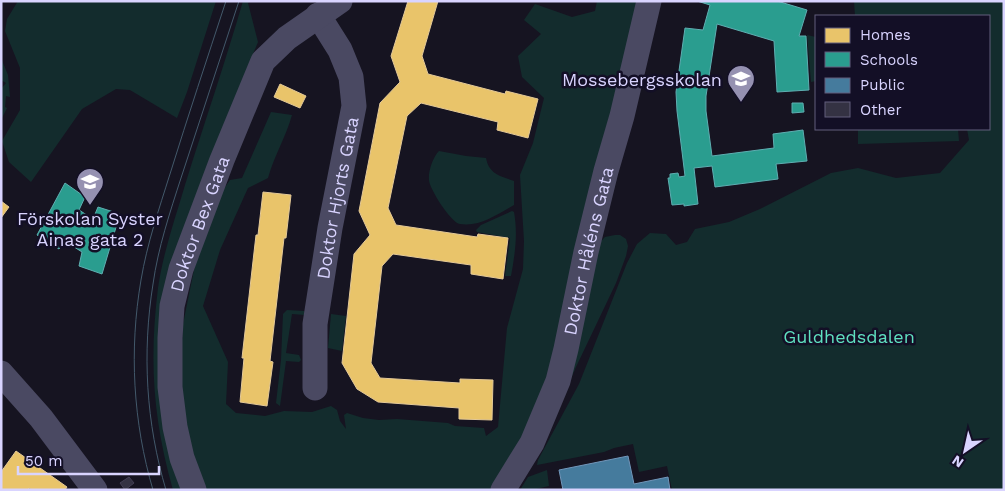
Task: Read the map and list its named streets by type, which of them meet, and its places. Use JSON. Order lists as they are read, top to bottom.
{
  "streets": {
    "street": ["Doktor Hjorts Gata", "Doktor Bex Gata", "Doktor Håléns Gata"]
  },
  "crossings": [
    ["Doktor Hjorts Gata", "Doktor Bex Gata"]
  ],
  "parks": ["Guldhedsdalen"],
  "places": {
    "school or university": ["Mossebergsskolan", "Förskolan Syster Ainas gata 2"]
  },
  "legend": [
    "Homes",
    "Schools",
    "Public",
    "Other"
  ],
  "scale_bar": "50 m",
  "north": "bottom left"
}
